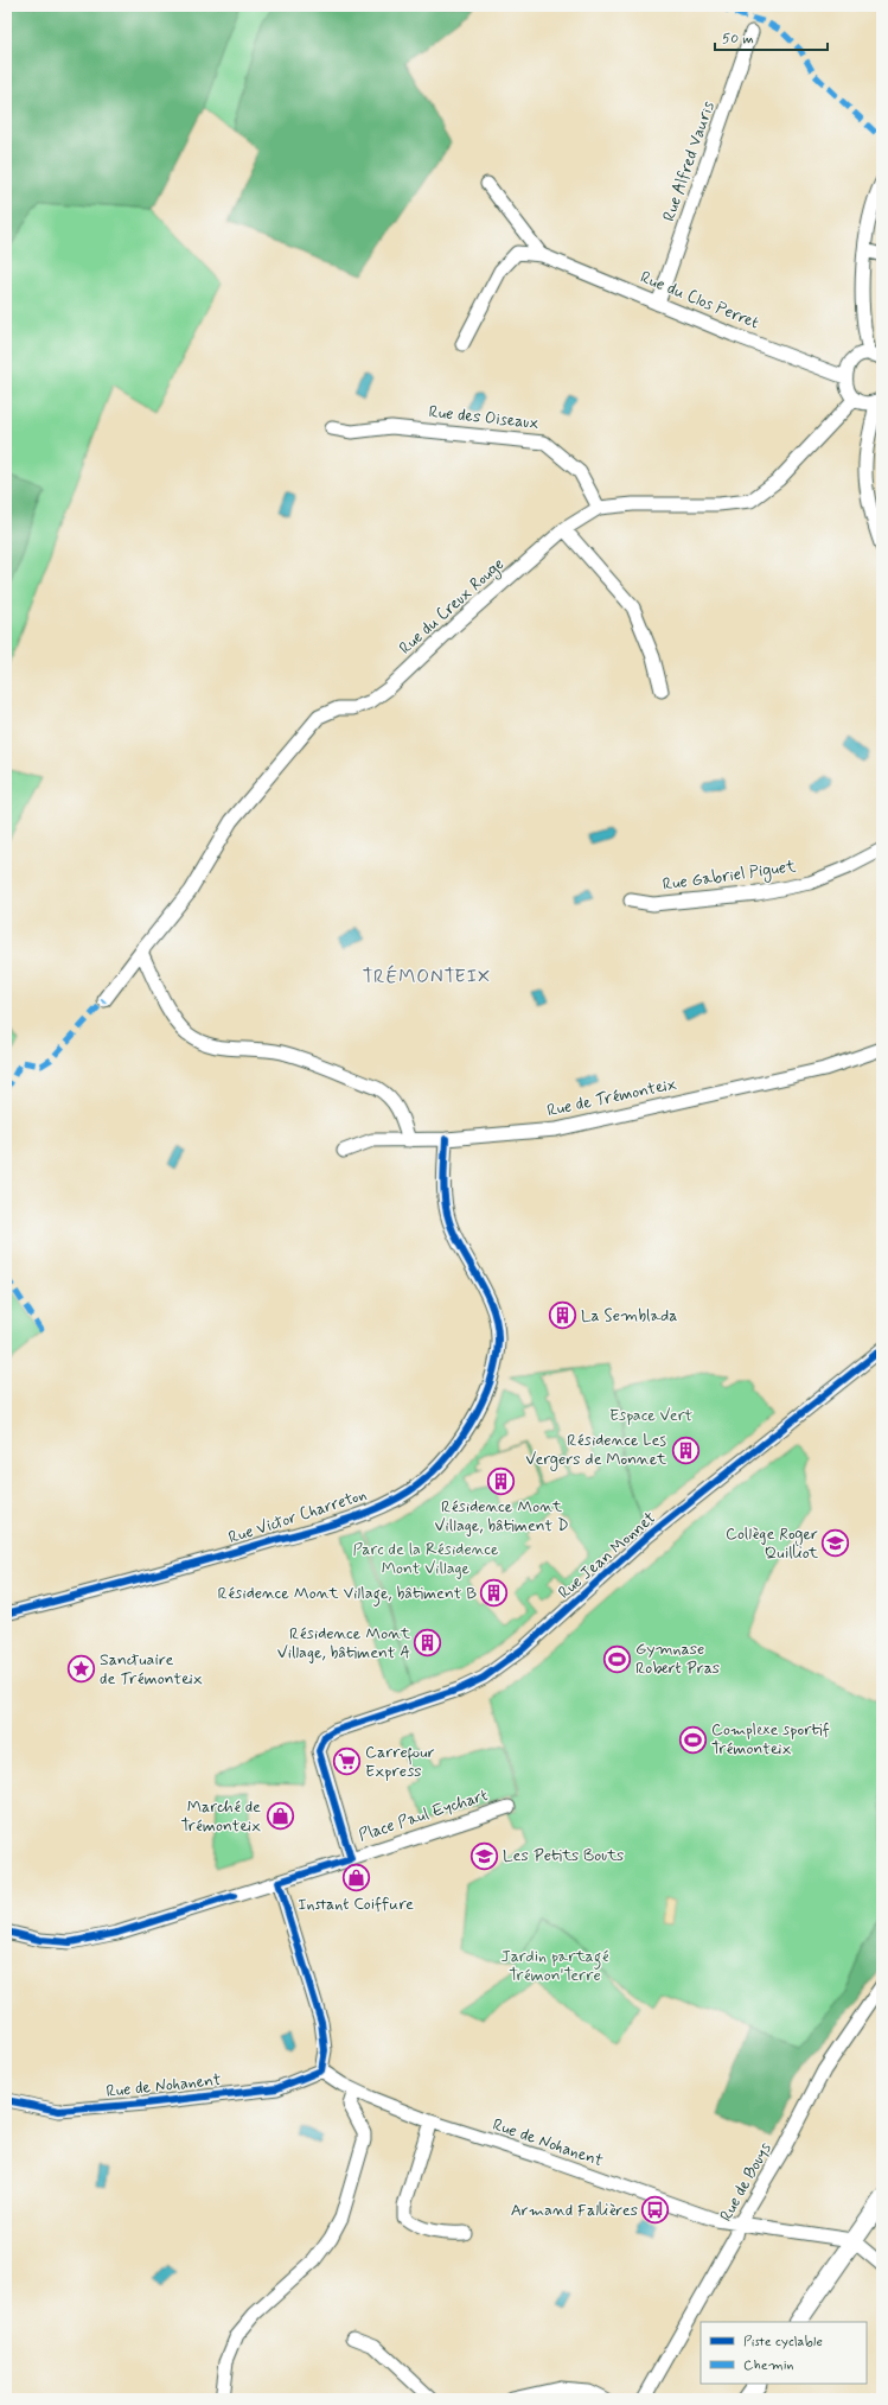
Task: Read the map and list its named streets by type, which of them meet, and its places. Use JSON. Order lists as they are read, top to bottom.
{
  "streets": {
    "street": [
      "Rue Alfred Vauris",
      "Rue du Clos Perret",
      "Rue des Oiseaux",
      "Rue du Creux Rouge",
      "Rue Gabriel Piguet",
      "Rue de Trémonteix",
      "Rue Victor Charreton",
      "Rue Jean Monnet",
      "Place Paul Eychart",
      "Rue de Nohanent",
      "Rue de Bouys"
    ]
  },
  "crossings": [
    ["Rue Alfred Vauris", "Rue du Clos Perret"],
    ["Rue des Oiseaux", "Rue du Creux Rouge"],
    ["Rue de Trémonteix", "Rue Victor Charreton"],
    ["Rue Jean Monnet", "Place Paul Eychart"],
    ["Rue de Nohanent", "Rue de Bouys"]
  ],
  "districts": ["TRÉMONTEIX"],
  "parks": ["Espace Vert", "Parc de la Résidence Mont Village", "Jardin partagé Trémon'Terre"],
  "places": {
    "building": [
      "La Semblada",
      "Résidence Les Vergers de Monnet",
      "Résidence Mont Village, bâtiment D",
      "Résidence Mont Village, bâtiment B",
      "Résidence Mont Village, bâtiment A"
    ],
    "school or university": ["Collège Roger Quilliot", "Les Petits Bouts"],
    "sports": ["Gymnase Robert Pras", "Complexe sportif Trémonteix"],
    "place": ["Sanctuaire de Trémonteix"],
    "supermarket": ["Carrefour Express"],
    "shop": ["Marché de Trémonteix", "Instant Coiffure"],
    "bus stop": ["Armand Fallières"]
  },
  "legend": ["Piste cyclable", "Chemin"],
  "scale_bar": "50 m"
}
